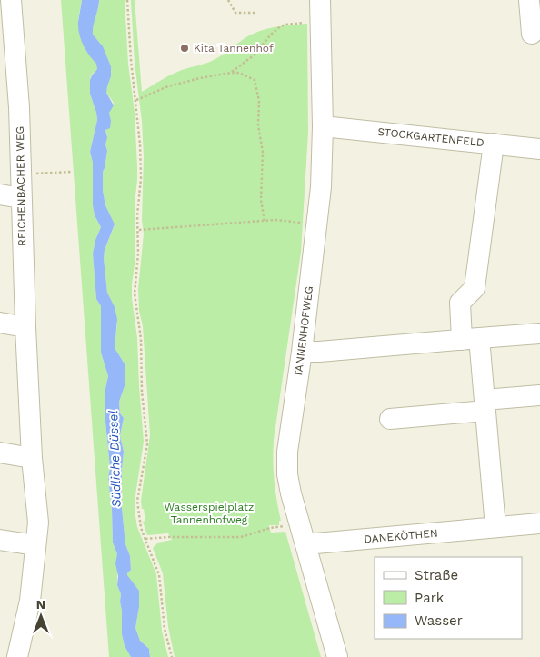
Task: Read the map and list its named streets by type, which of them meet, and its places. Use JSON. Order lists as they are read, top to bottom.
{
  "streets": {
    "street": [
      "STOCKGARTENFELD",
      "REICHENBACHER WEG",
      "TANNENHOFWEG",
      "DANEKÖTHEN"
    ]
  },
  "crossings": [
    ["STOCKGARTENFELD", "TANNENHOFWEG"],
    ["TANNENHOFWEG", "DANEKÖTHEN"]
  ],
  "water": ["Südliche Düssel"],
  "parks": ["Wasserspielplatz Tannenhofweg"],
  "places": ["Kita Tannenhof"],
  "legend": ["Straße", "Park", "Wasser"],
  "north": "top"
}
